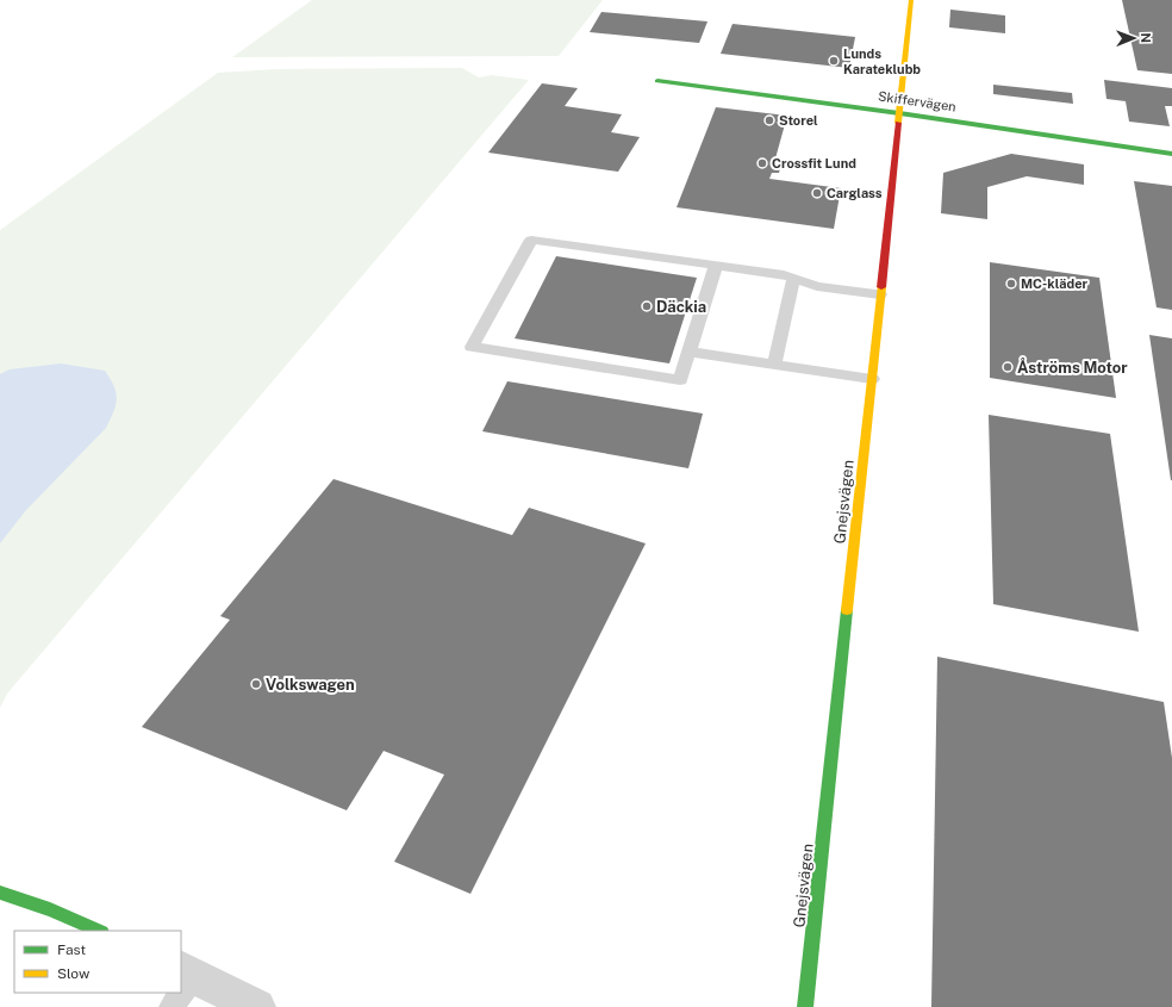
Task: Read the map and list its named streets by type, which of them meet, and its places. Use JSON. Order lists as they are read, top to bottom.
{
  "streets": {
    "street": ["Skiffervägen", "Gnejsvägen"]
  },
  "crossings": [
    ["Skiffervägen", "Gnejsvägen"]
  ],
  "places": [
    "Lunds Karateklubb",
    "Storel",
    "Crossfit Lund",
    "Carglass",
    "MC-kläder",
    "Däckia",
    "Åströms Motor",
    "Volkswagen"
  ],
  "legend": ["Fast", "Slow"],
  "north": "right"
}
